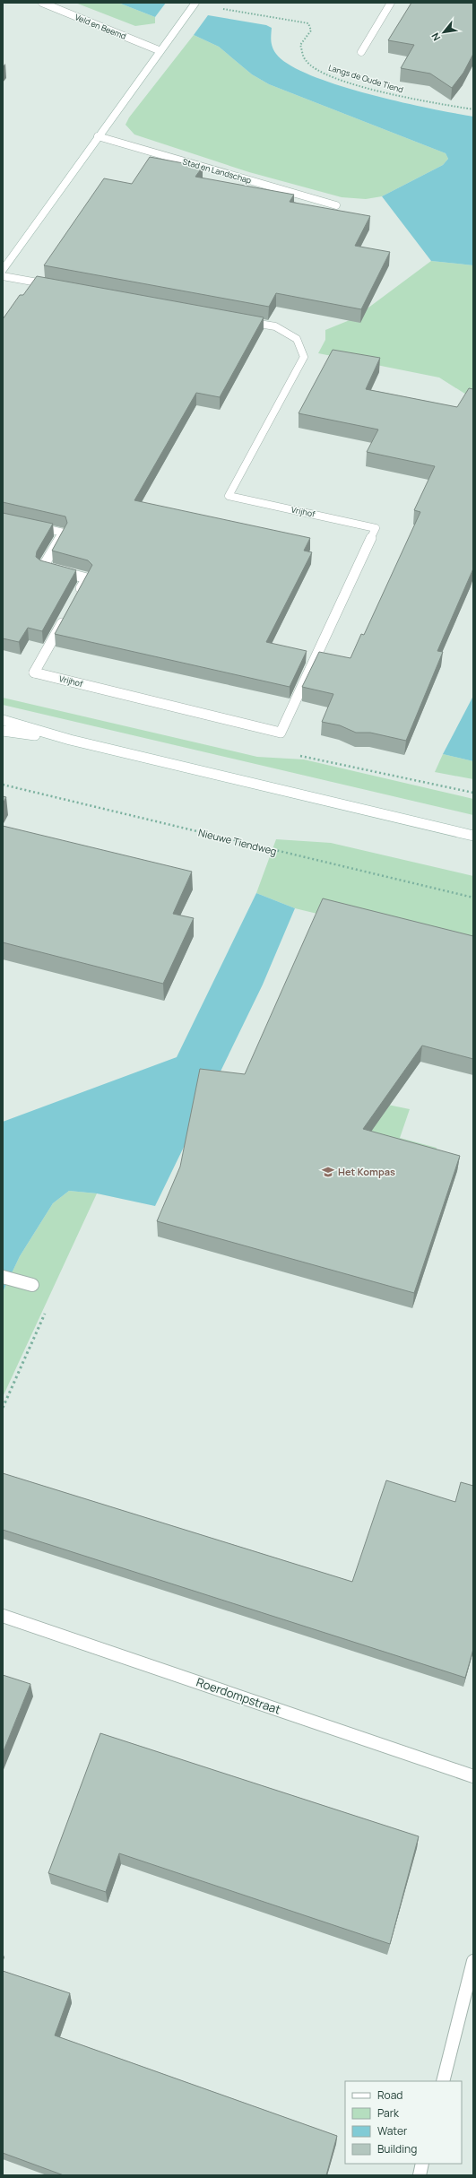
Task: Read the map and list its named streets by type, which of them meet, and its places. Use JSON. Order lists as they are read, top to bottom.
{
  "streets": {
    "street": [
      "Veld en Beemd",
      "Stad en Landschap",
      "Vrijhof",
      "Roerdompstraat"
    ],
    "path": ["Langs de Oude Tiend", "Nieuwe Tiendweg"]
  },
  "places": {
    "school or university": ["Het Kompas"]
  },
  "legend": [
    "Road",
    "Park",
    "Water",
    "Building"
  ],
  "north": "bottom left"
}
